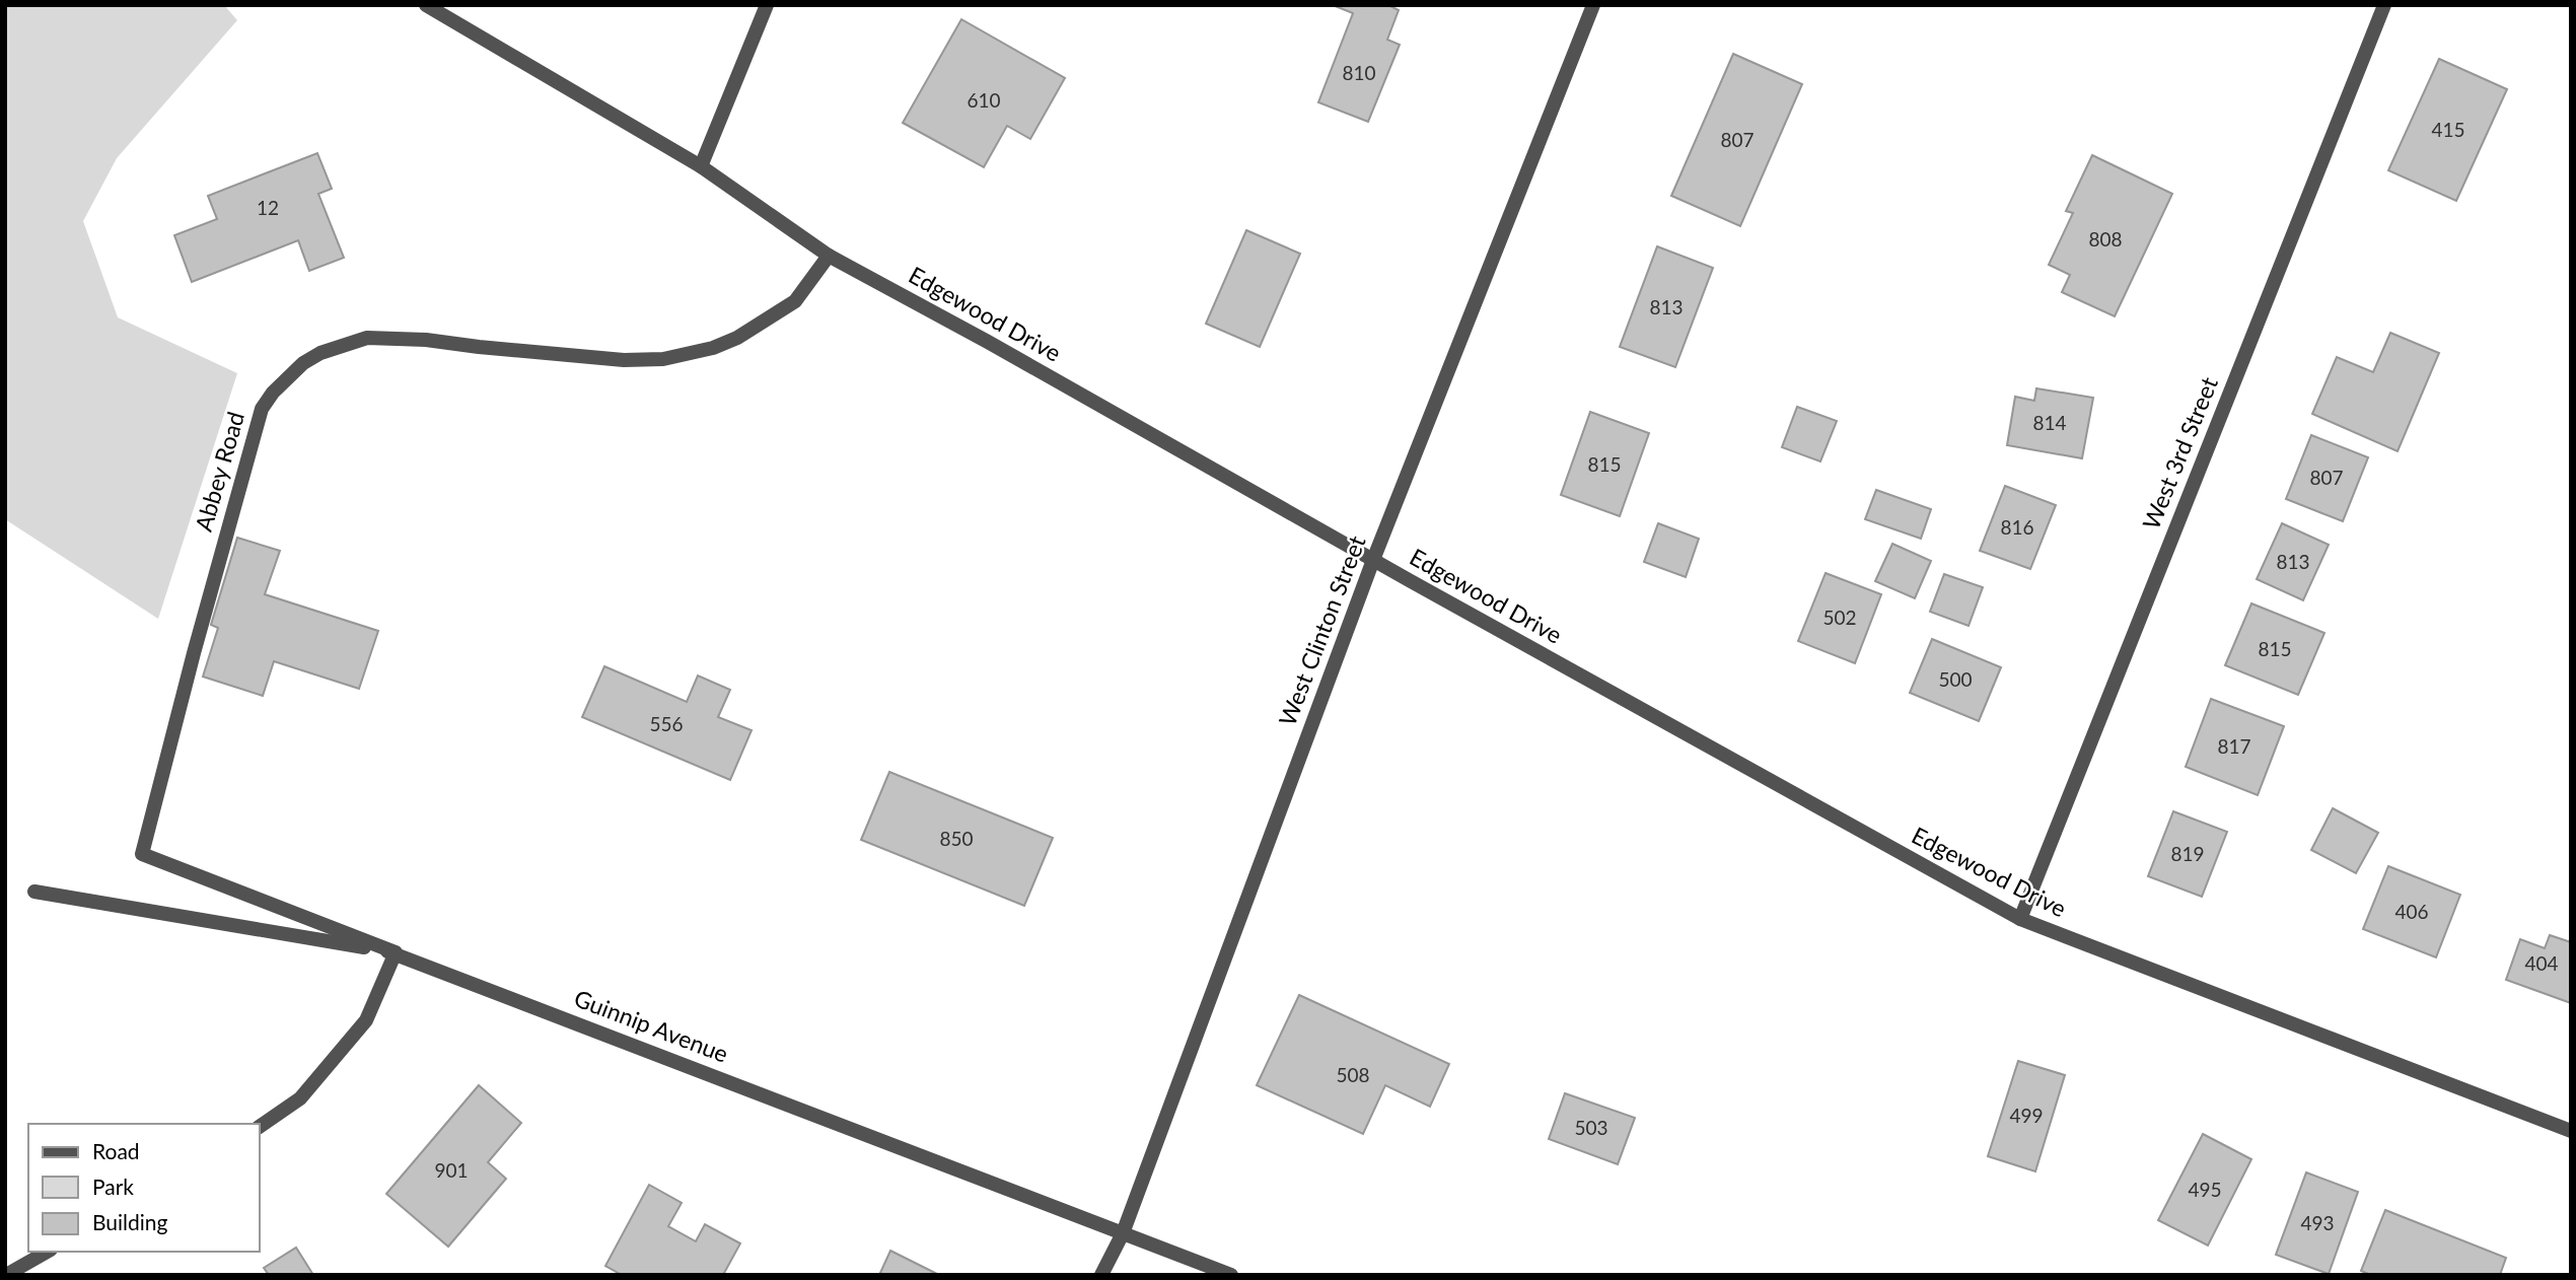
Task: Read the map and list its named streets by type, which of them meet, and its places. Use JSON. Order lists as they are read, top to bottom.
{
  "streets": {
    "street": [
      "Edgewood Drive",
      "West 3rd Street",
      "Abbey Road",
      "West Clinton Street",
      "Guinnip Avenue"
    ]
  },
  "crossings": [
    ["Edgewood Drive", "West 3rd Street"],
    ["Edgewood Drive", "Abbey Road"],
    ["Edgewood Drive", "West Clinton Street"],
    ["Abbey Road", "Guinnip Avenue"],
    ["West Clinton Street", "Guinnip Avenue"]
  ],
  "house_numbers": [
    "810",
    "610",
    "415",
    "807",
    "12",
    "808",
    "813",
    "814",
    "815",
    "807",
    "816",
    "813",
    "502",
    "815",
    "500",
    "556",
    "817",
    "850",
    "819",
    "406",
    "404",
    "508",
    "499",
    "503",
    "901",
    "495",
    "493"
  ],
  "legend": ["Road", "Park", "Building"]
}
